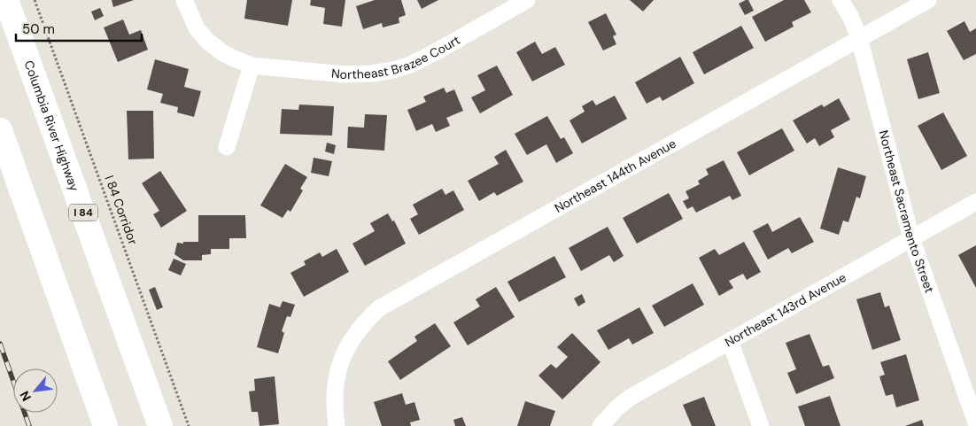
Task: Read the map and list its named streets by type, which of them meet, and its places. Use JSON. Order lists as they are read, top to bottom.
{
  "streets": {
    "highway": ["Columbia River Highway", "I 84"],
    "street": [
      "Northeast Brazee Court",
      "Northeast 144th Avenue",
      "Northeast Sacramento Street",
      "Northeast 143rd Avenue"
    ],
    "path": ["I 84 Corridor"]
  },
  "crossings": [
    ["Northeast 144th Avenue", "Northeast Sacramento Street"],
    ["Northeast Sacramento Street", "Northeast 143rd Avenue"]
  ],
  "scale_bar": "50 m",
  "north": "bottom left"
}
